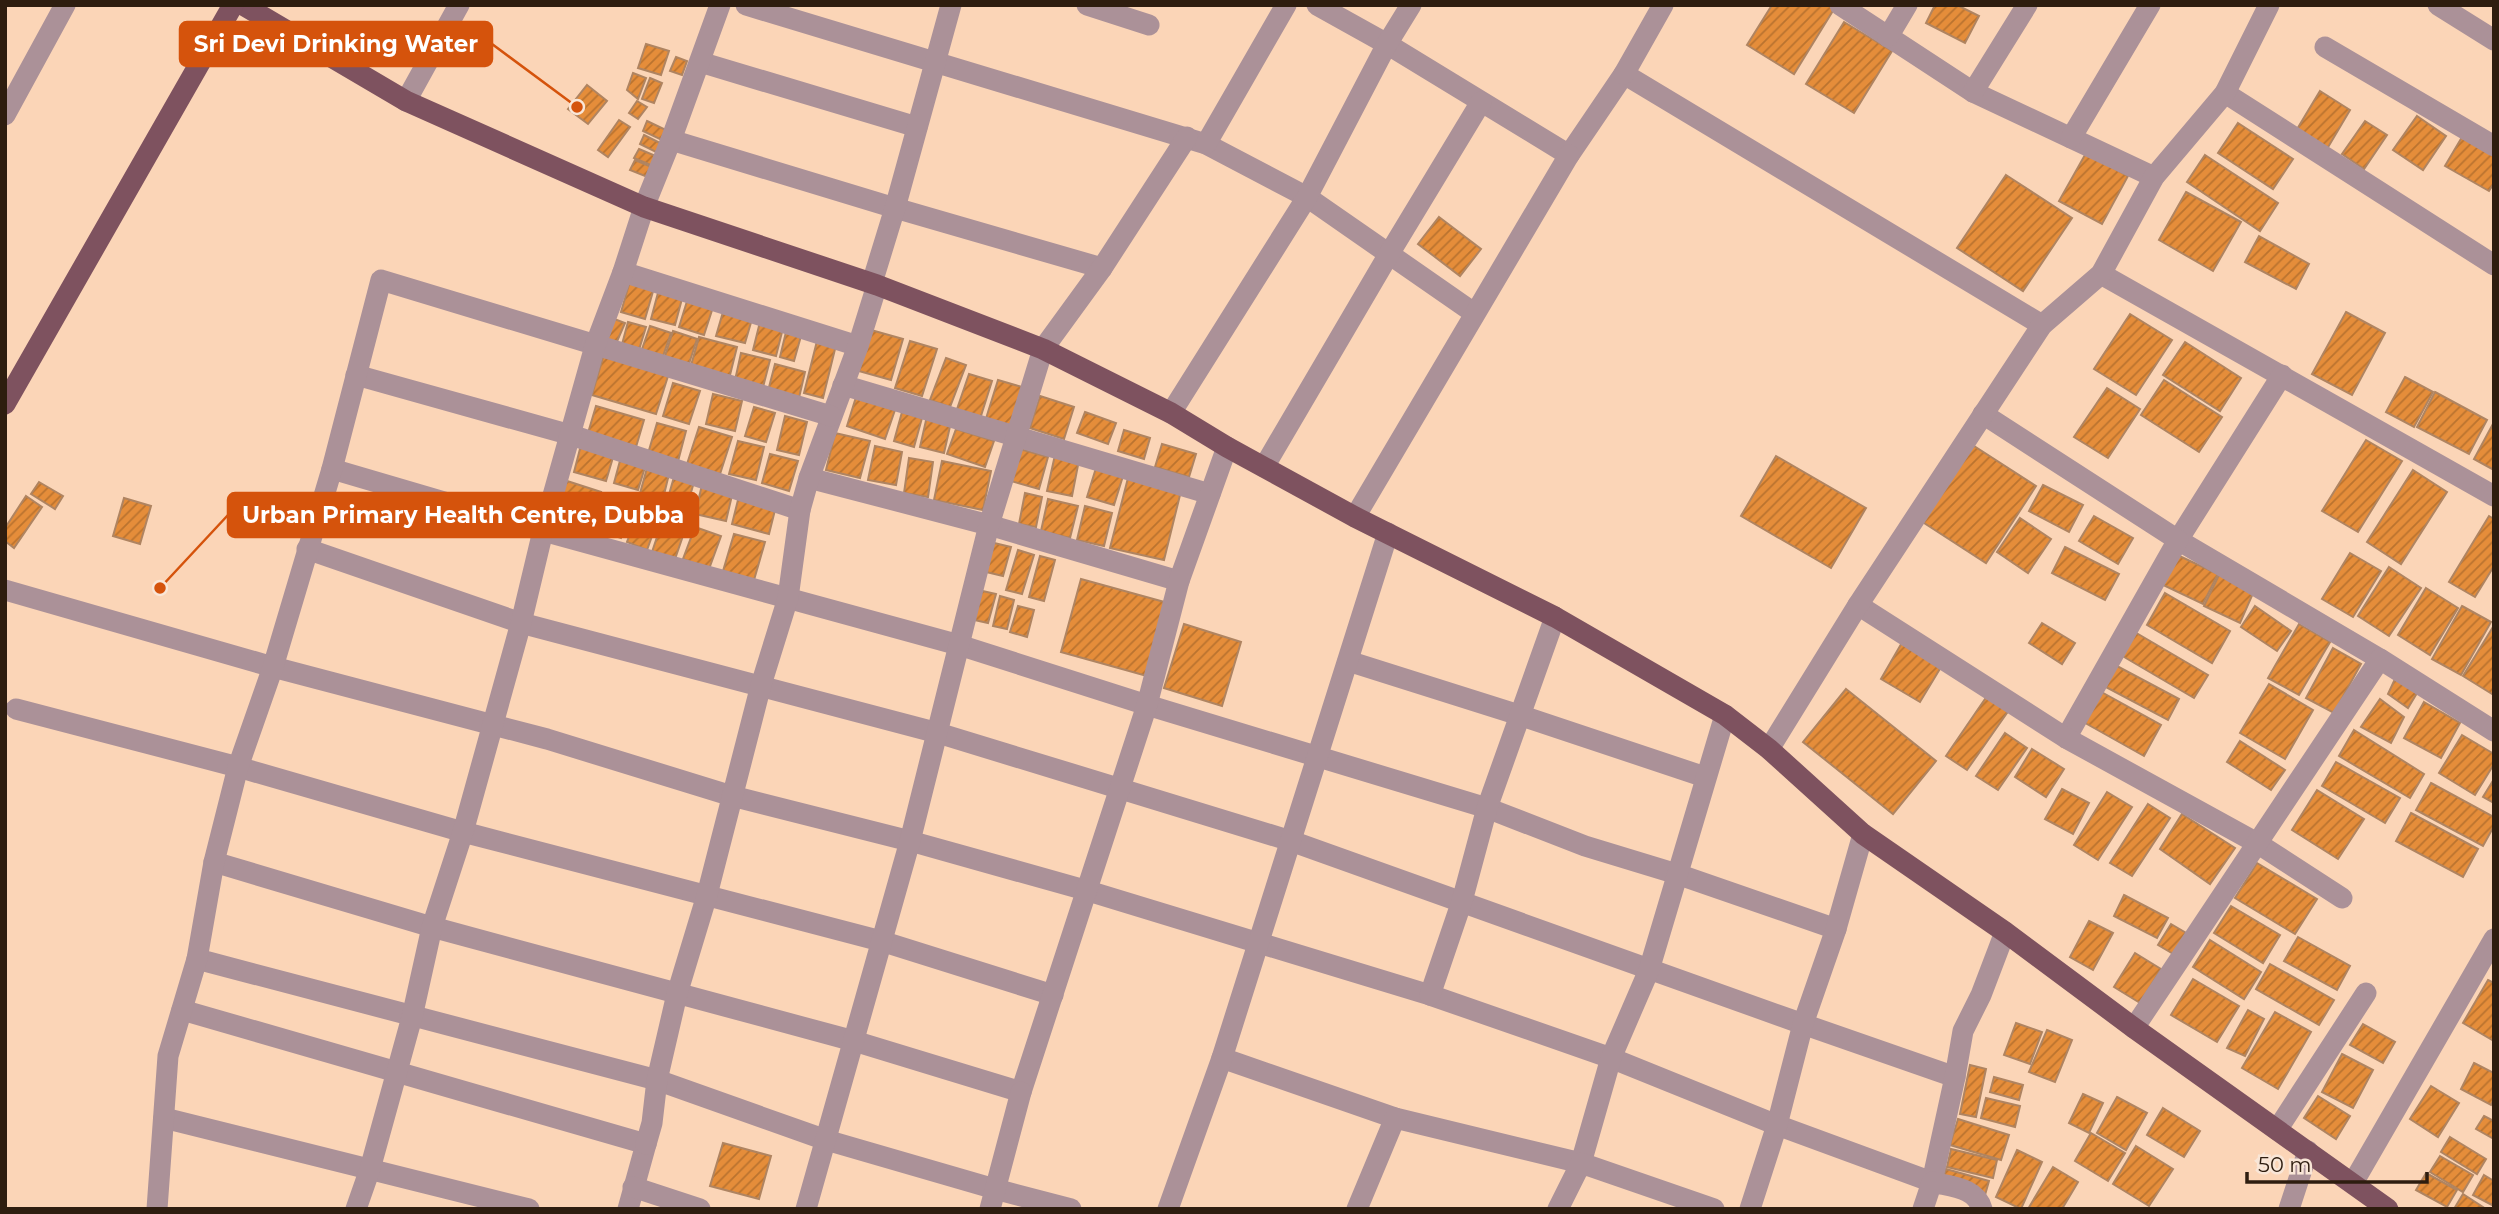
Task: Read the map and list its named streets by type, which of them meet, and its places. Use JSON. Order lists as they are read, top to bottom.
{
  "places": ["Sri Devi Drinking Water", "Urban Primary Health Centre, Dubba"],
  "scale_bar": "50 m"
}
